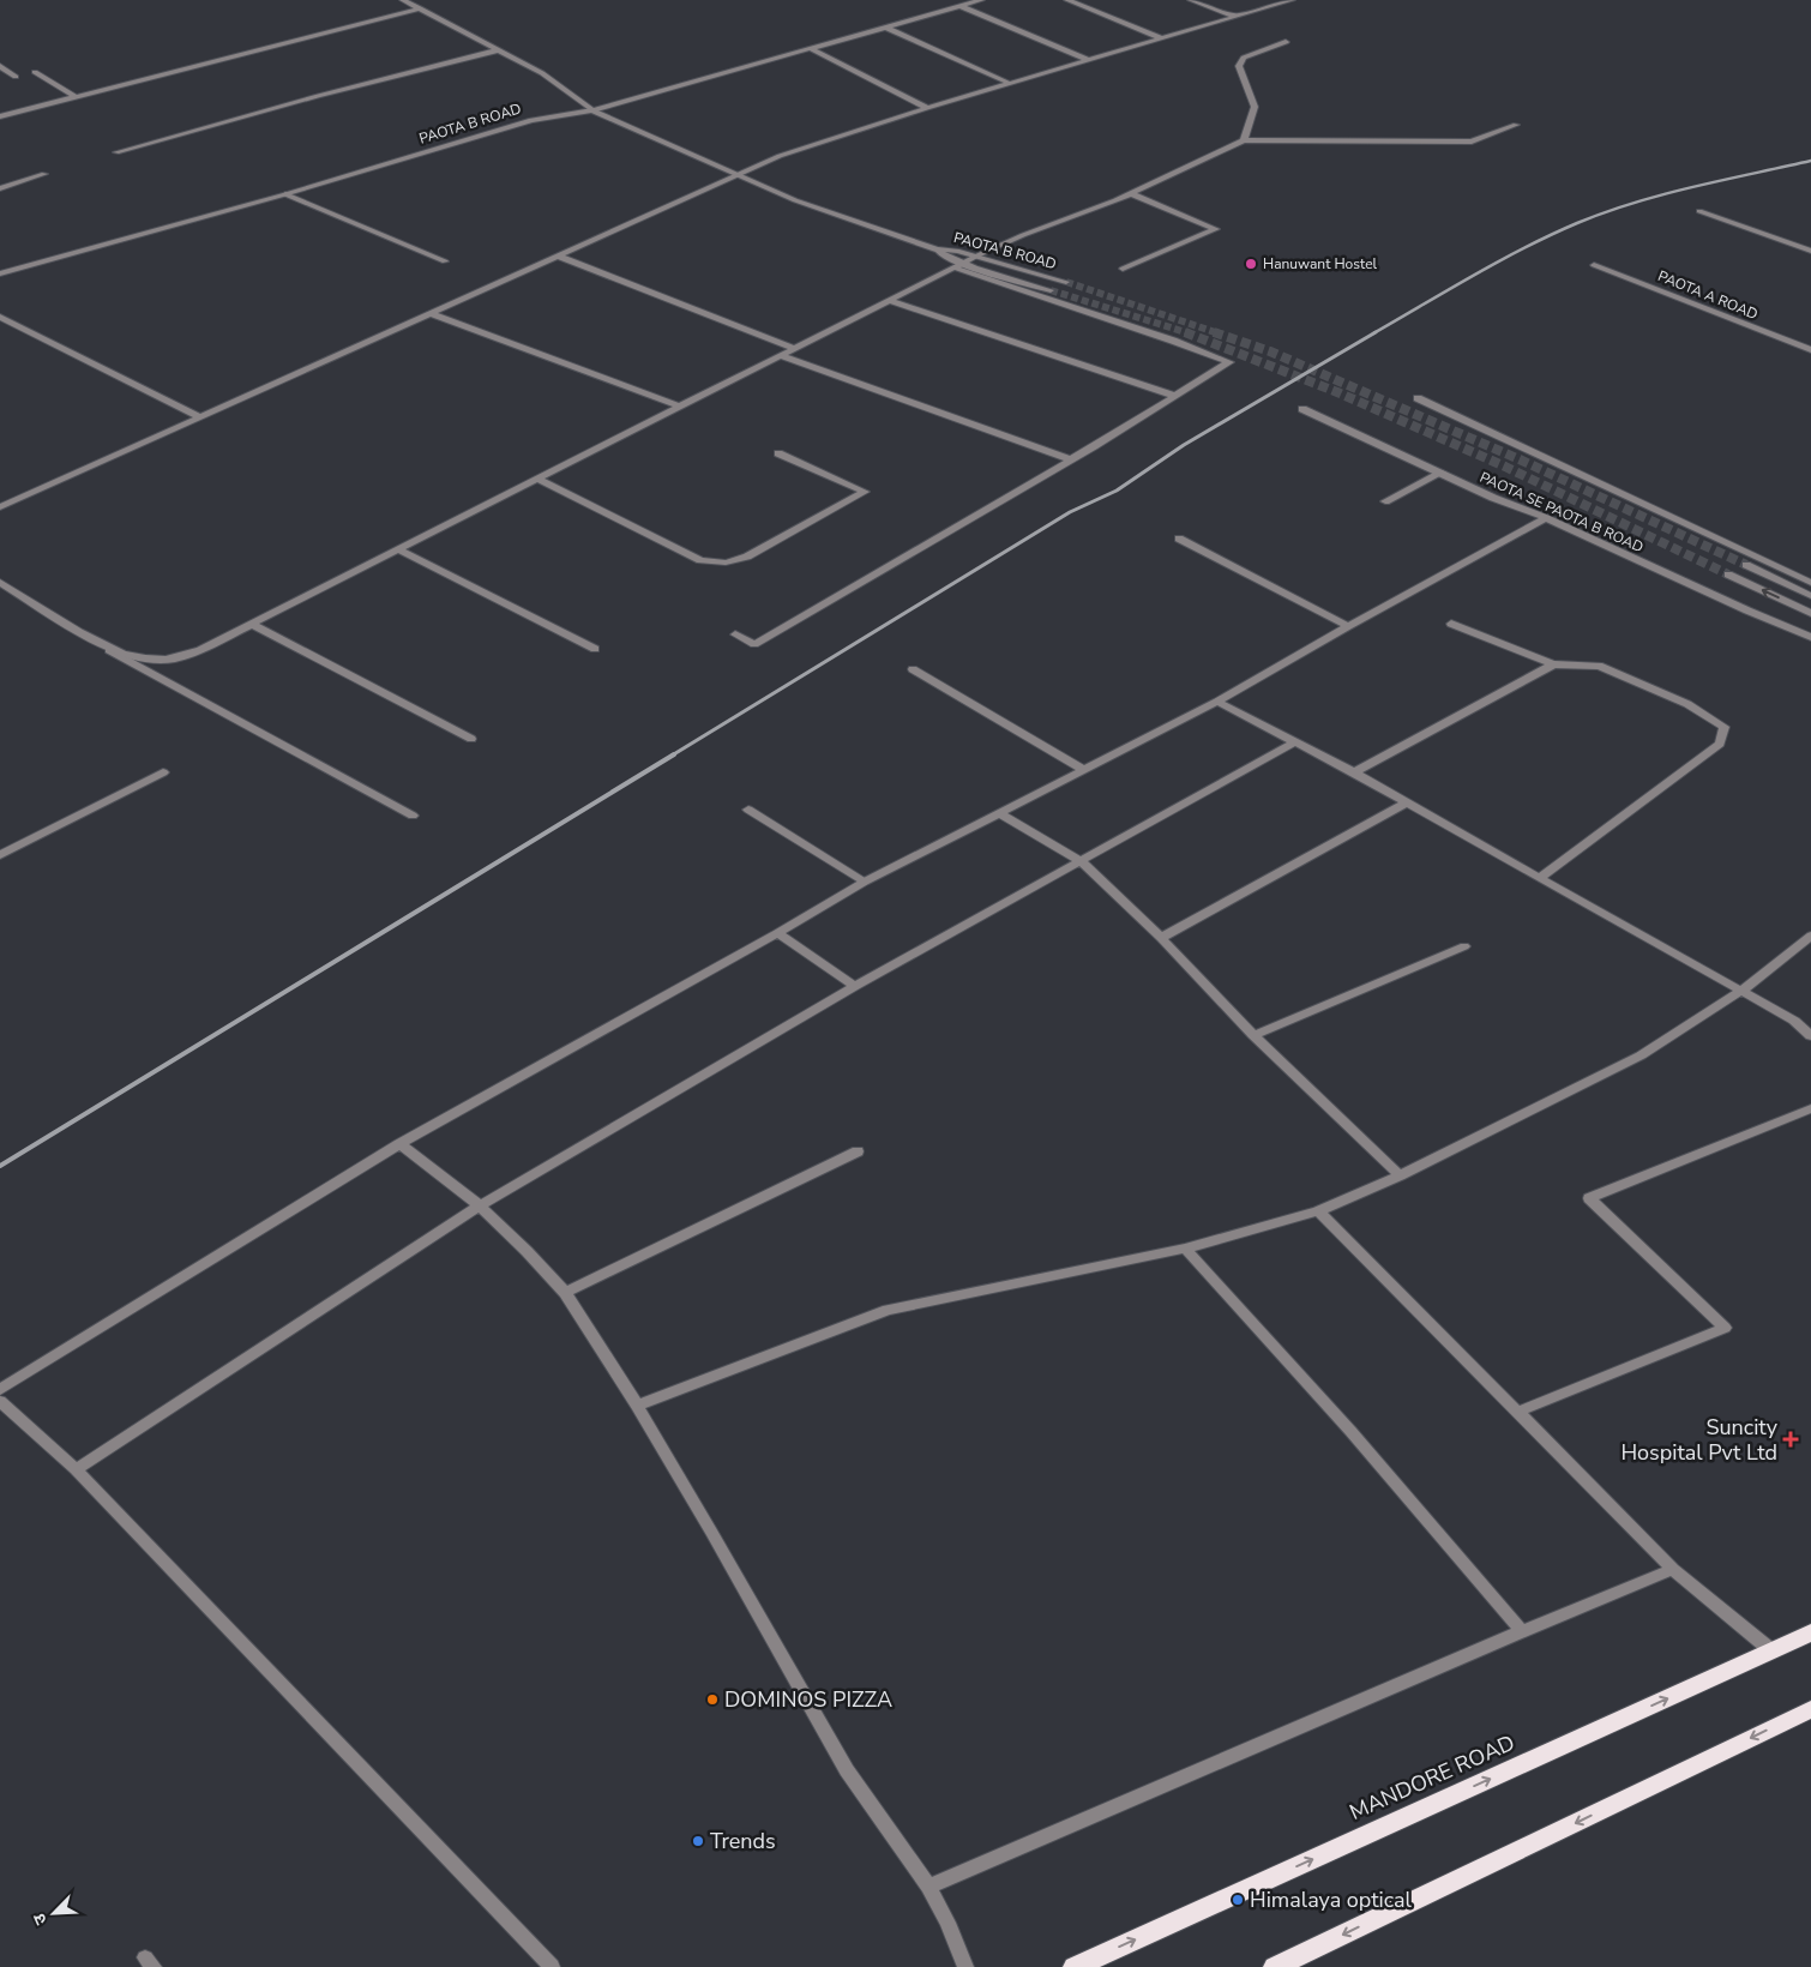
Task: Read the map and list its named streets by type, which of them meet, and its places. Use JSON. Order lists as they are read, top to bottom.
{
  "streets": {
    "highway": ["MANDORE ROAD"],
    "street": ["PAOTA B ROAD", "PAOTA A ROAD", "PAOTA SE PAOTA B ROAD"]
  },
  "places": {
    "other": [
      "Hanuwant Hostel",
      "DOMINOS PIZZA",
      "Trends",
      "Himalaya optical"
    ],
    "health": ["Suncity Hospital Pvt Ltd"]
  },
  "north": "bottom left"
}
